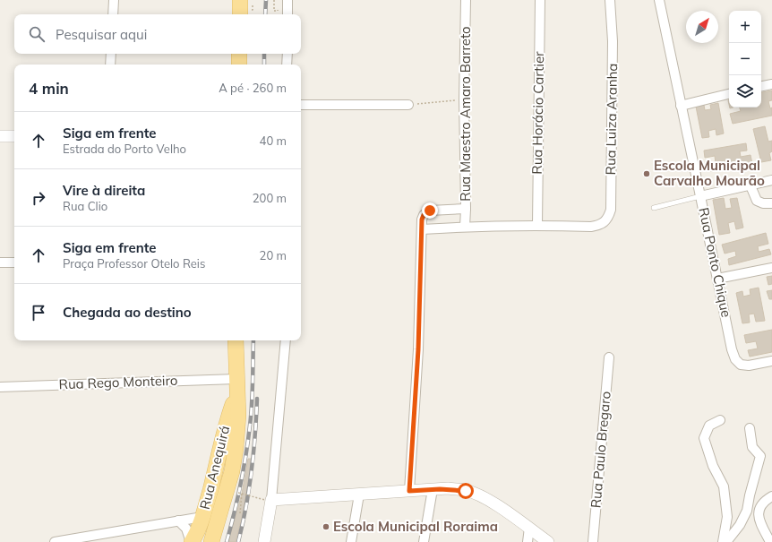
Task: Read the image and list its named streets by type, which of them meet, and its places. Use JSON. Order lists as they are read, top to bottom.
{
  "streets": {
    "main road": ["Rua Anequirá"],
    "street": [
      "Rua Horácio Cartier",
      "Rua Maestro Amaro Barreto",
      "Rua Luiza Aranha",
      "Rua Ponto Chique",
      "Rua Rego Monteiro",
      "Rua Paulo Bregaro"
    ]
  },
  "crossings": [
    ["Rua Horácio Cartier", "Rua Luiza Aranha"],
    ["Rua Rego Monteiro", "Rua Anequirá"]
  ],
  "places": ["Escola Municipal Carvalho Mourão", "Escola Municipal Roraima"],
  "north": "top right",
  "page": {
    "map_buttons": ["+", "−"],
    "search": "Pesquisar aqui",
    "heading": ["4 min", "A pé · 260 m"],
    "list": [
      ["Siga em frente", "Estrada do Porto Velho", "40 m"],
      ["Vire à direita", "Rua Clio", "200 m"],
      ["Siga em frente", "Praça Professor Otelo Reis", "20 m"],
      "Chegada ao destino"
    ]
  }
}
